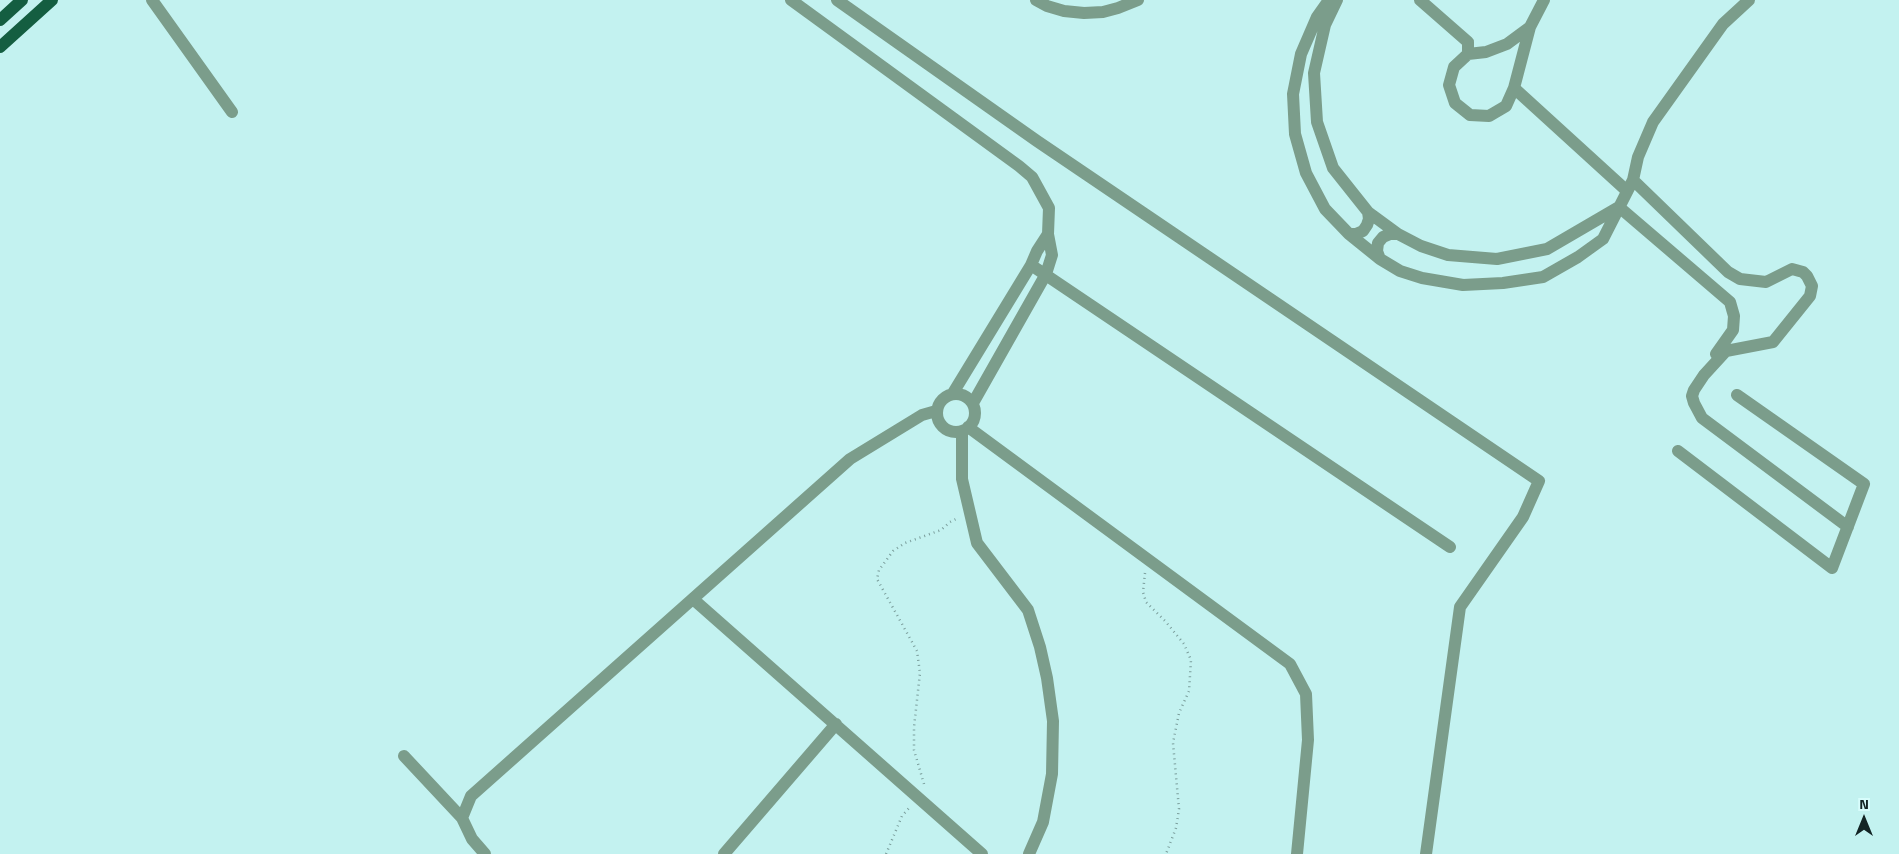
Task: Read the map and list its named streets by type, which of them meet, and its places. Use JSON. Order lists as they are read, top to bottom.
{
  "north": "top"
}
